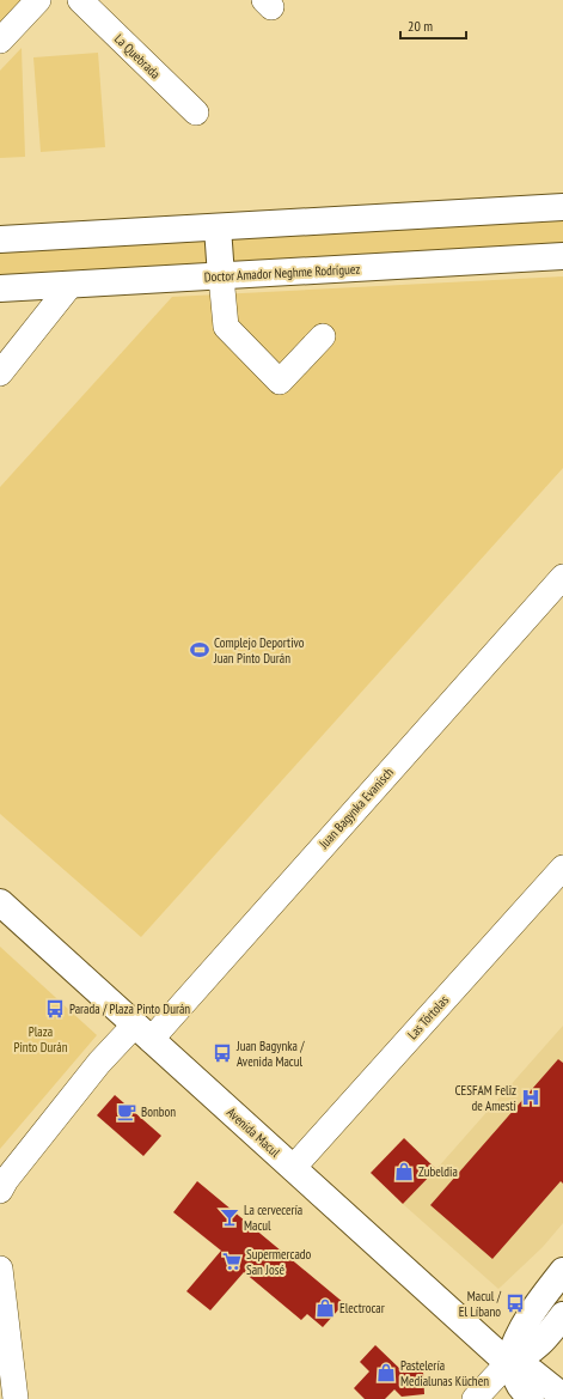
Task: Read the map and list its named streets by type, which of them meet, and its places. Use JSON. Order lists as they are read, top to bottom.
{
  "streets": {
    "main road": ["Doctor Amador Neghme Rodríguez", "Avenida Macul"],
    "street": ["La Quebrada", "Juan Bagynka Evanisch", "Las Tórtolas"]
  },
  "crossings": [
    ["Juan Bagynka Evanisch", "Avenida Macul"],
    ["Las Tórtolas", "Avenida Macul"]
  ],
  "parks": ["Plaza Pinto Durán"],
  "places": {
    "sports": ["Complejo Deportivo Juan Pinto Durán"],
    "bus stop": ["Parada / Plaza Pinto Durán", "Juan Bagynka / Avenida Macul", "Macul / El Líbano"],
    "hospital": ["CESFAM Feliz de Amesti"],
    "cafe": ["Bonbon"],
    "shop": ["Zubeldia", "Electrocar", "Pastelería Medialunas Küchen"],
    "bar": ["La cervecería Macul"],
    "supermarket": ["Supermercado San José"]
  },
  "scale_bar": "20 m"
}
